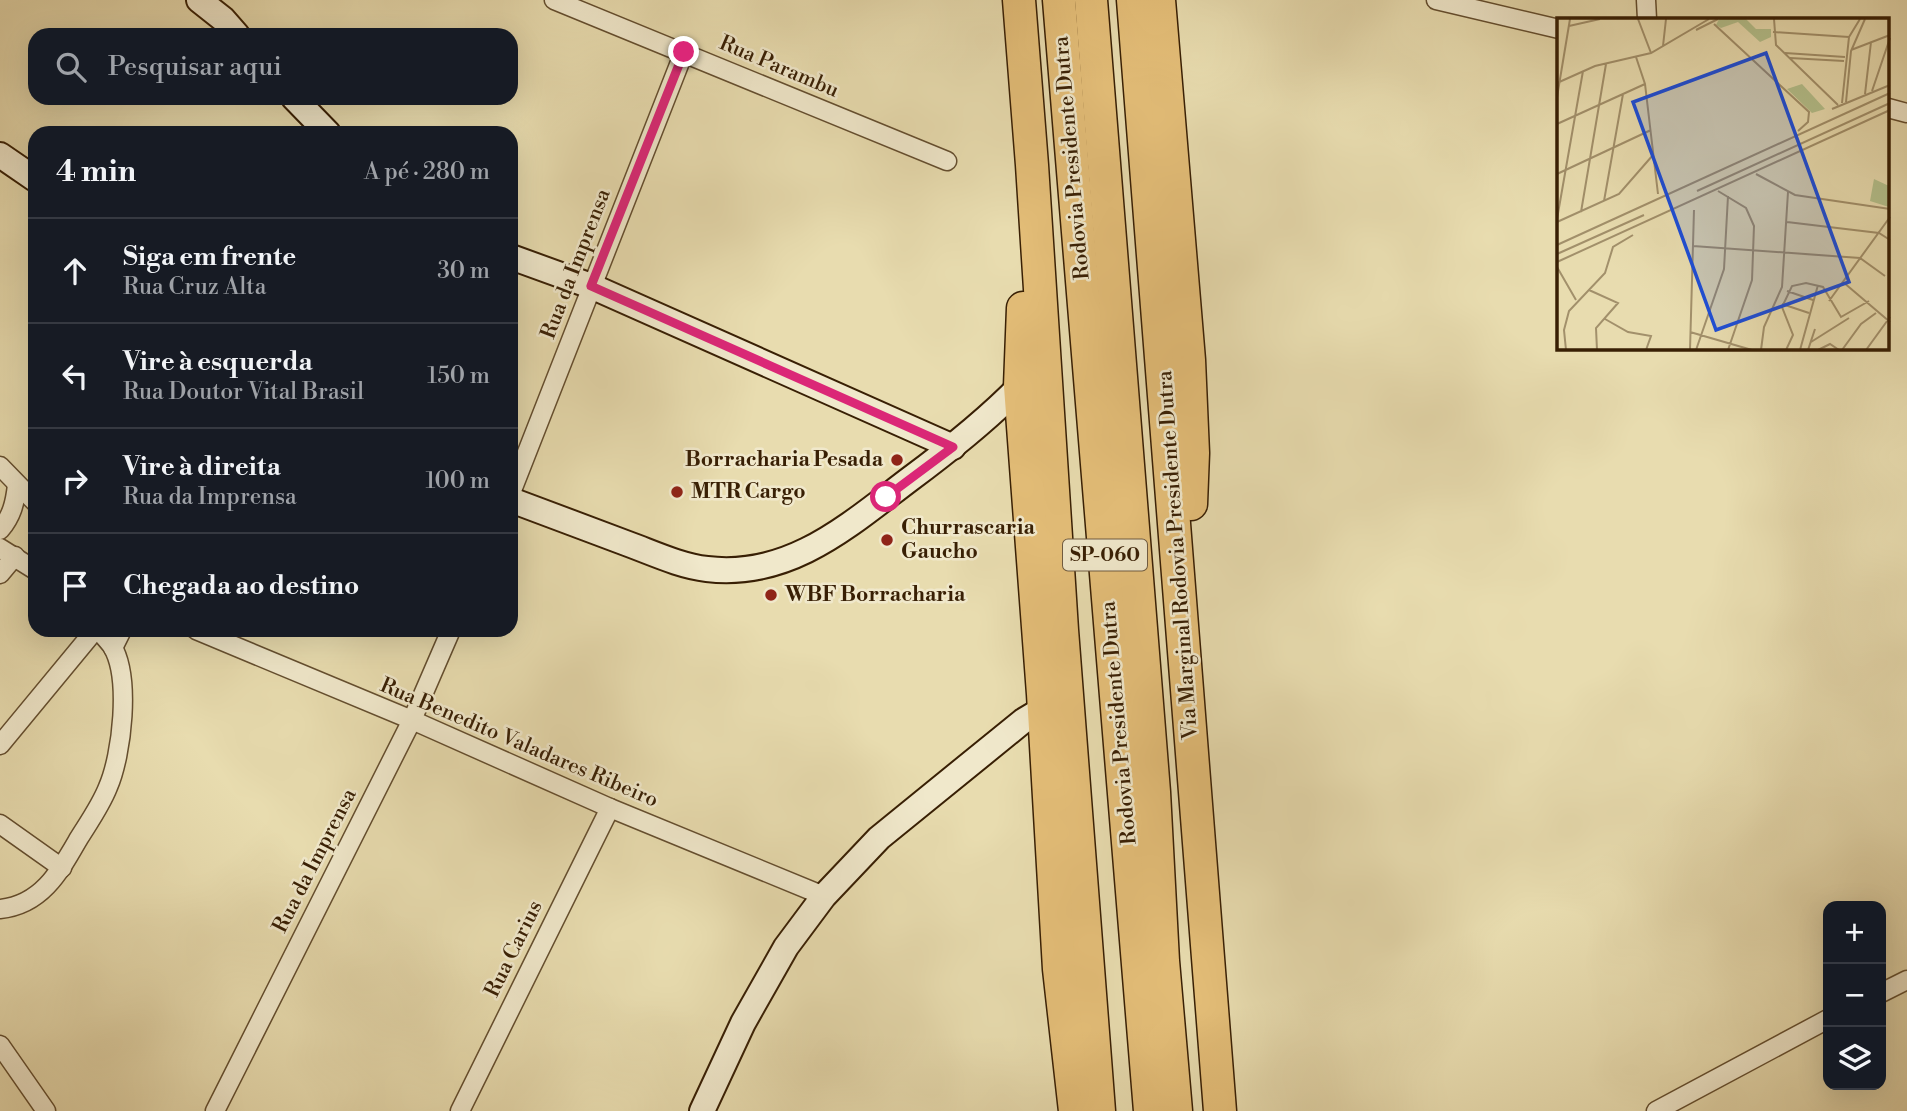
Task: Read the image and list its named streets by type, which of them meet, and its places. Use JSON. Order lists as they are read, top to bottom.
{
  "streets": {
    "highway": ["Rodovia Presidente Dutra", "SP-060", "Via Marginal Rodovia Presidente Dutra"],
    "street": [
      "Rua Parambu",
      "Rua da Imprensa",
      "Rua Benedito Valadares Ribeiro",
      "Rua Carius"
    ]
  },
  "crossings": [
    ["Rua Parambu", "Rua da Imprensa"],
    ["Rua da Imprensa", "Rua Benedito Valadares Ribeiro"],
    ["Rua Benedito Valadares Ribeiro", "Rua Carius"]
  ],
  "places": [
    "Borracharia Pesada",
    "MTR Cargo",
    "Churrascaria Gaucho",
    "WBF Borracharia"
  ],
  "page": {
    "search": "Pesquisar aqui",
    "heading": ["4 min", "A pé · 280 m"],
    "list": [
      ["Siga em frente", "Rua Cruz Alta", "30 m"],
      ["Vire à esquerda", "Rua Doutor Vital Brasil", "150 m"],
      ["Vire à direita", "Rua da Imprensa", "100 m"],
      "Chegada ao destino"
    ],
    "map_buttons": ["+", "−"]
  }
}
